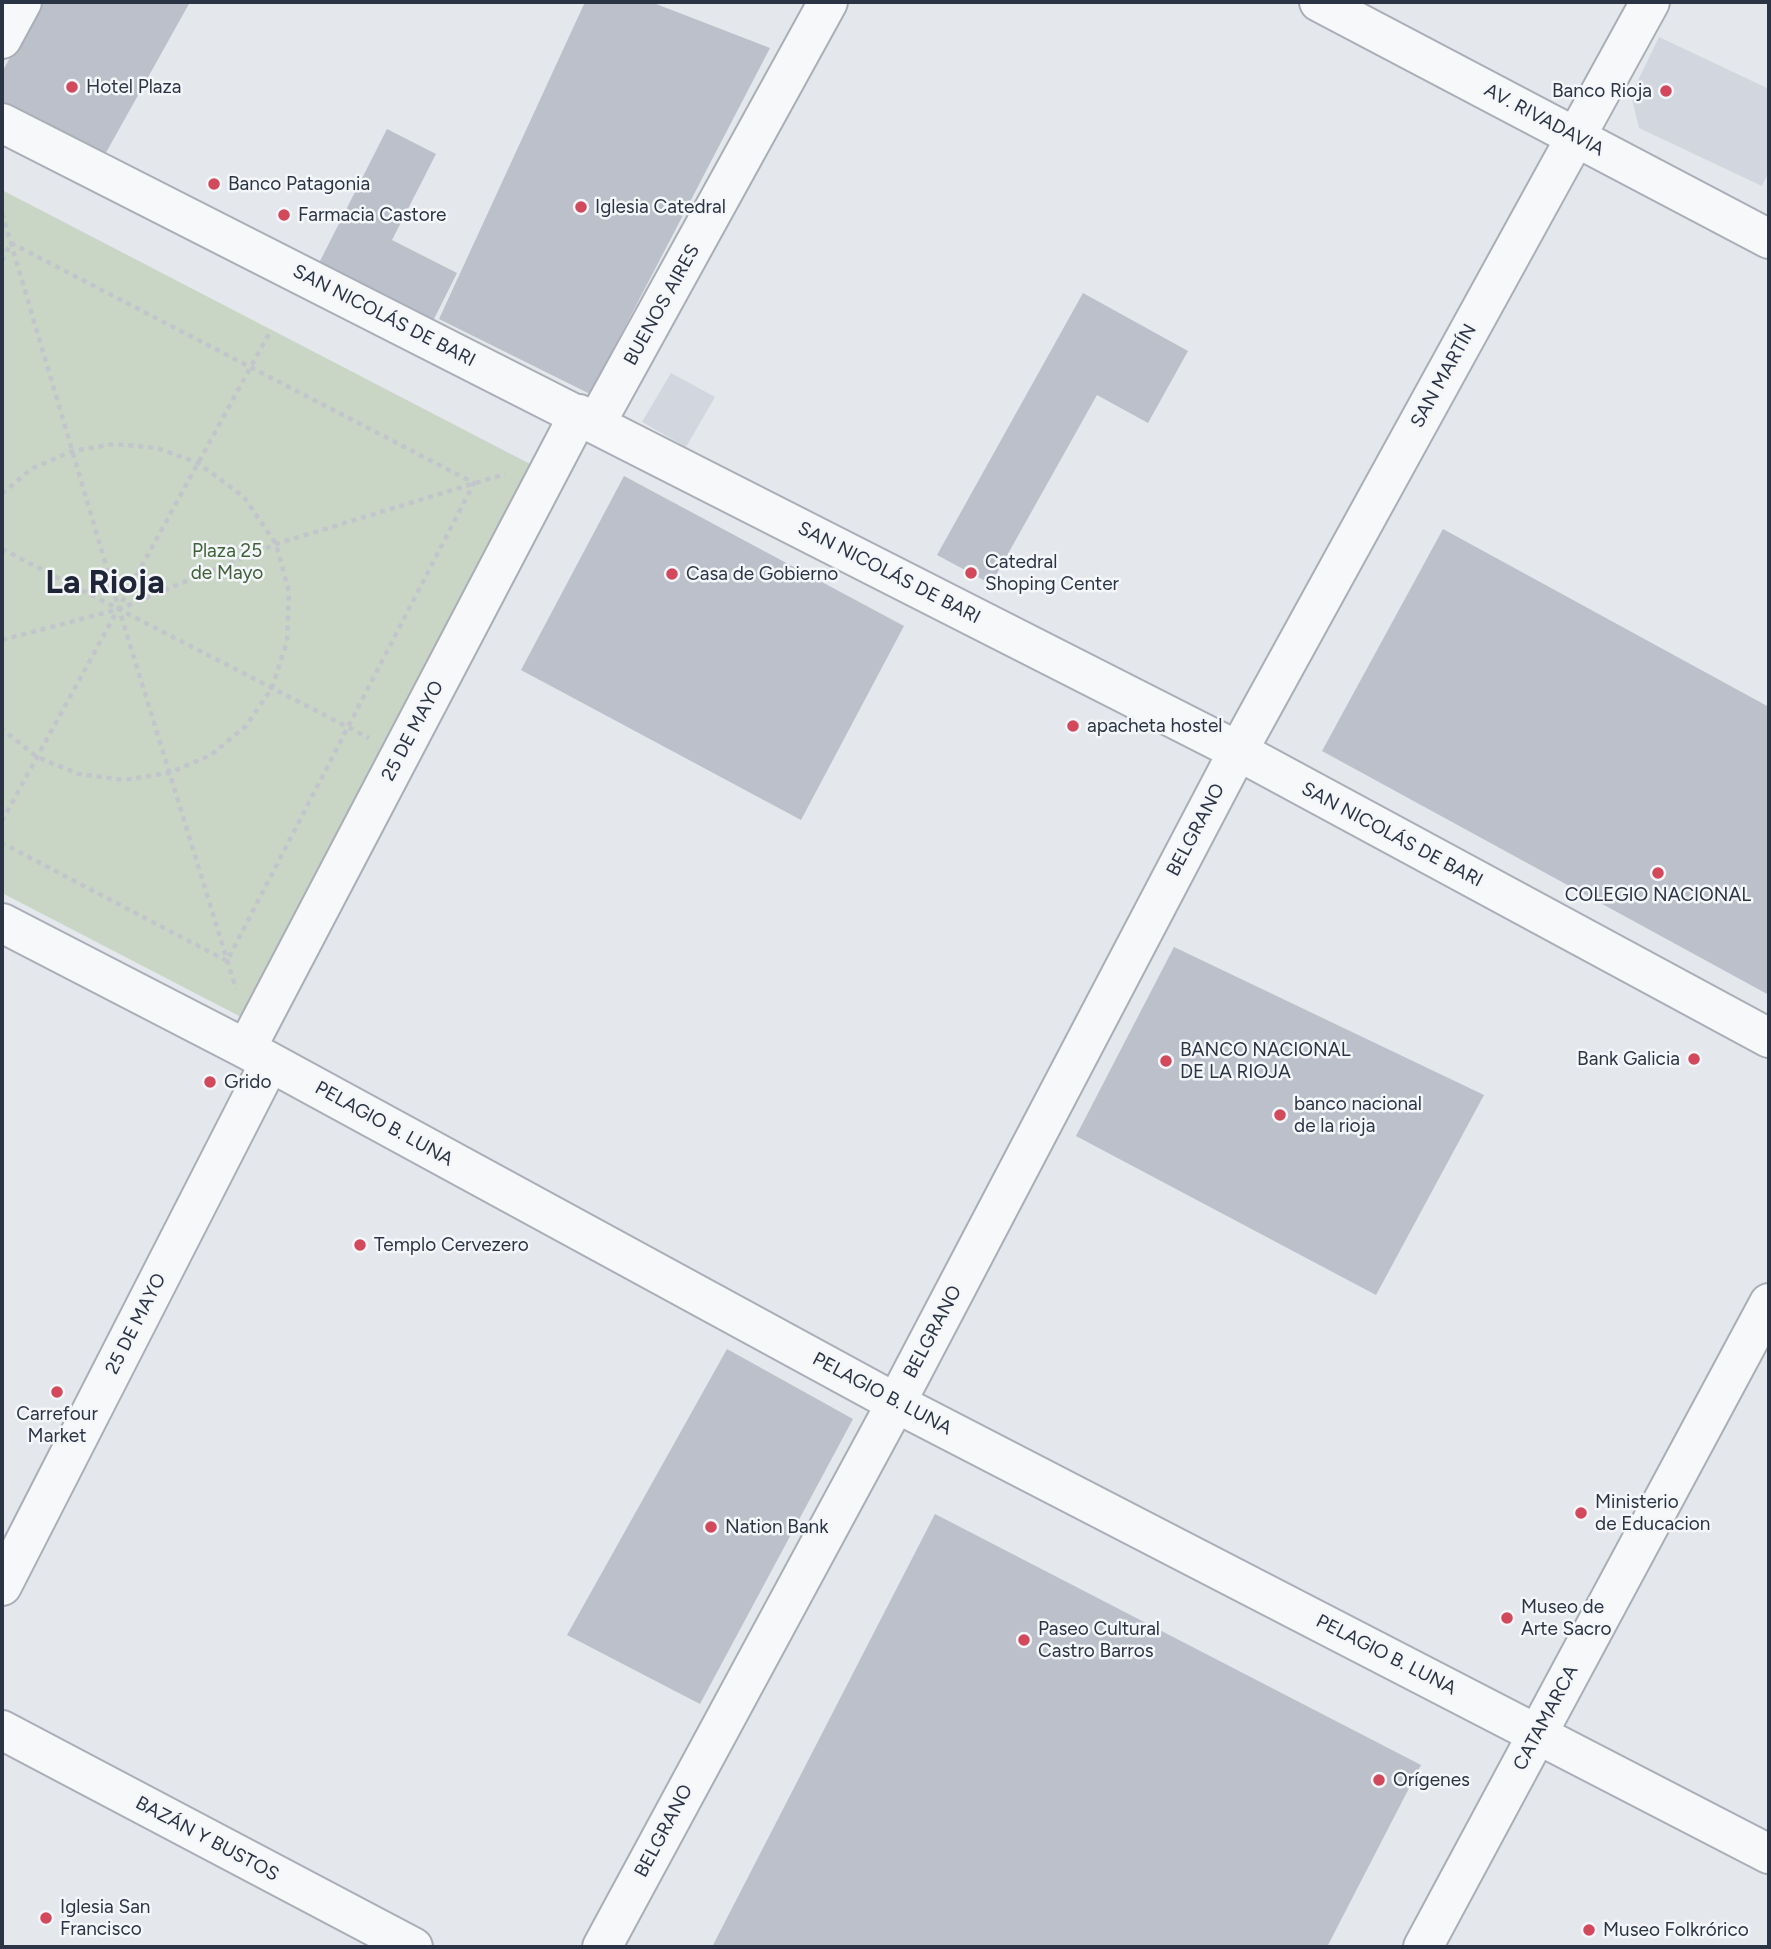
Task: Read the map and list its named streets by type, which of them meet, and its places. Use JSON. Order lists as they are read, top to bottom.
{
  "streets": {
    "street": [
      "AV. RIVADAVIA",
      "BUENOS AIRES",
      "SAN NICOLÁS DE BARI",
      "SAN MARTÍN",
      "25 DE MAYO",
      "BELGRANO",
      "PELAGIO B. LUNA",
      "CATAMARCA",
      "BAZÁN Y BUSTOS"
    ]
  },
  "crossings": [
    ["AV. RIVADAVIA", "SAN MARTÍN"],
    ["BUENOS AIRES", "SAN NICOLÁS DE BARI"],
    ["BUENOS AIRES", "25 DE MAYO"],
    ["SAN NICOLÁS DE BARI", "SAN MARTÍN"],
    ["SAN NICOLÁS DE BARI", "25 DE MAYO"],
    ["SAN NICOLÁS DE BARI", "BELGRANO"],
    ["SAN MARTÍN", "BELGRANO"],
    ["25 DE MAYO", "PELAGIO B. LUNA"],
    ["BELGRANO", "PELAGIO B. LUNA"],
    ["PELAGIO B. LUNA", "CATAMARCA"]
  ],
  "districts": ["La Rioja"],
  "parks": ["Plaza 25 de Mayo"],
  "places": [
    "Hotel Plaza",
    "Banco Rioja",
    "Banco Patagonia",
    "Iglesia Catedral",
    "Farmacia Castore",
    "Catedral Shoping Center",
    "Casa de Gobierno",
    "apacheta hostel",
    "COLEGIO NACIONAL",
    "Bank Galicia",
    "BANCO NACIONAL DE LA RIOJA",
    "Grido",
    "banco nacional de la rioja",
    "Templo Cervezero",
    "Carrefour Market",
    "Ministerio de Educacion",
    "Nation Bank",
    "Museo de Arte Sacro",
    "Paseo Cultural Castro Barros",
    "Orígenes",
    "Iglesia San Francisco",
    "Museo Folkrórico"
  ]
}
